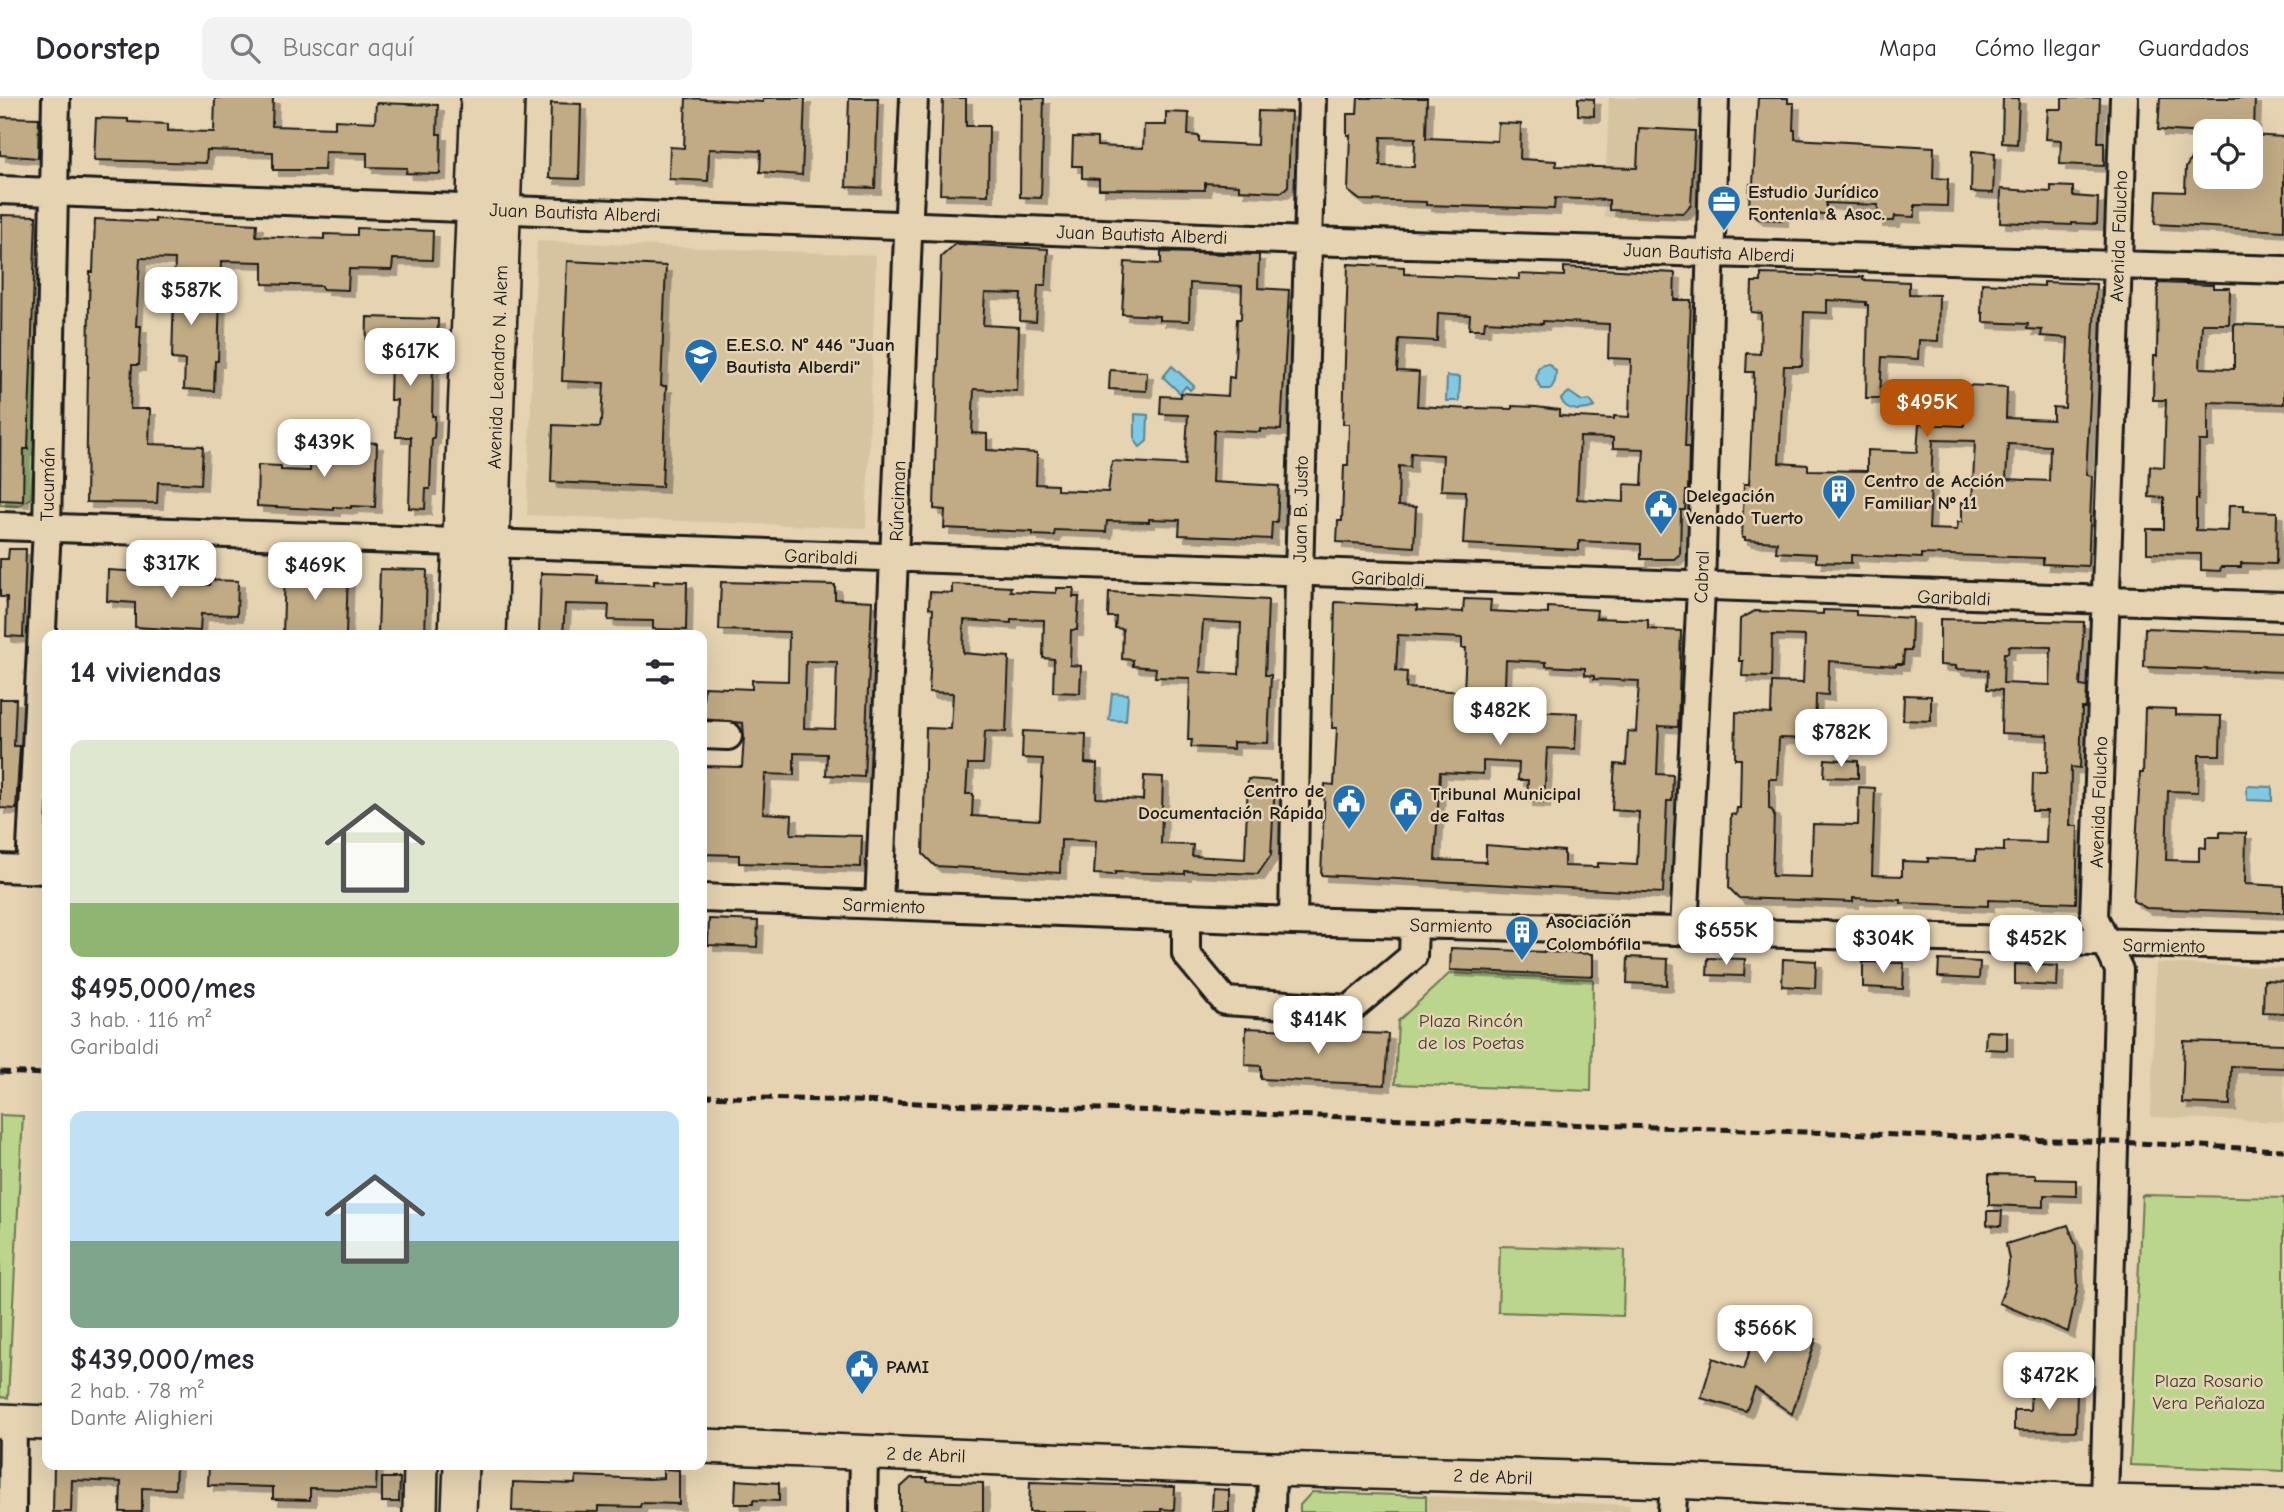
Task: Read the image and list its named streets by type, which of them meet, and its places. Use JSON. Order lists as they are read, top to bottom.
{
  "streets": {
    "main road": ["Avenida Leandro N. Alem", "2 de Abril"],
    "street": [
      "Juan Bautista Alberdi",
      "Avenida Falucho",
      "Tucumán",
      "Rúnciman",
      "Juan B. Justo",
      "Garibaldi",
      "Cabral",
      "Sarmiento"
    ]
  },
  "crossings": [
    ["Juan Bautista Alberdi", "Avenida Falucho"],
    ["Juan Bautista Alberdi", "Avenida Leandro N. Alem"],
    ["Juan Bautista Alberdi", "Tucumán"],
    ["Juan Bautista Alberdi", "Rúnciman"],
    ["Juan Bautista Alberdi", "Juan B. Justo"],
    ["Juan Bautista Alberdi", "Cabral"],
    ["Avenida Falucho", "Garibaldi"],
    ["Avenida Falucho", "Sarmiento"],
    ["Avenida Falucho", "2 de Abril"],
    ["Avenida Leandro N. Alem", "Garibaldi"],
    ["Tucumán", "Garibaldi"],
    ["Rúnciman", "Garibaldi"],
    ["Rúnciman", "Sarmiento"],
    ["Juan B. Justo", "Garibaldi"],
    ["Juan B. Justo", "Sarmiento"],
    ["Garibaldi", "Cabral"],
    ["Cabral", "Sarmiento"]
  ],
  "parks": ["Plaza Rincón de los Poetas", "Plaza Rosario Vera Peñaloza"],
  "places": {
    "office": ["Estudio Jurídico Fontenla & Asoc."],
    "school or university": ["E.E.S.O. N° 446 \"Juan Bautista Alberdi\""],
    "building": ["Centro de Acción Familiar Nº 11", "Asociación Colombófila"],
    "public building": [
      "Delegación Venado Tuerto",
      "Centro de Documentación Rápida",
      "Tribunal Municipal de Faltas",
      "PAMI"
    ]
  },
  "page": {
    "header": "Doorstep",
    "search": "Buscar aquí",
    "nav": ["Mapa", "Cómo llegar", "Guardados"],
    "price": [
      "$587K",
      "$617K",
      "$495K",
      "$439K",
      "$317K",
      "$469K",
      "$482K",
      "$782K",
      "$655K",
      "$304K",
      "$452K",
      "$414K",
      "$566K",
      "$472K"
    ],
    "heading": "14 viviendas",
    "list": [
      {
        "name": "$495,000/mes",
        "note": "3 hab. · 116 m² · Garibaldi"
      },
      {
        "name": "$439,000/mes",
        "note": "2 hab. · 78 m² · Dante Alighieri"
      }
    ]
  }
}
